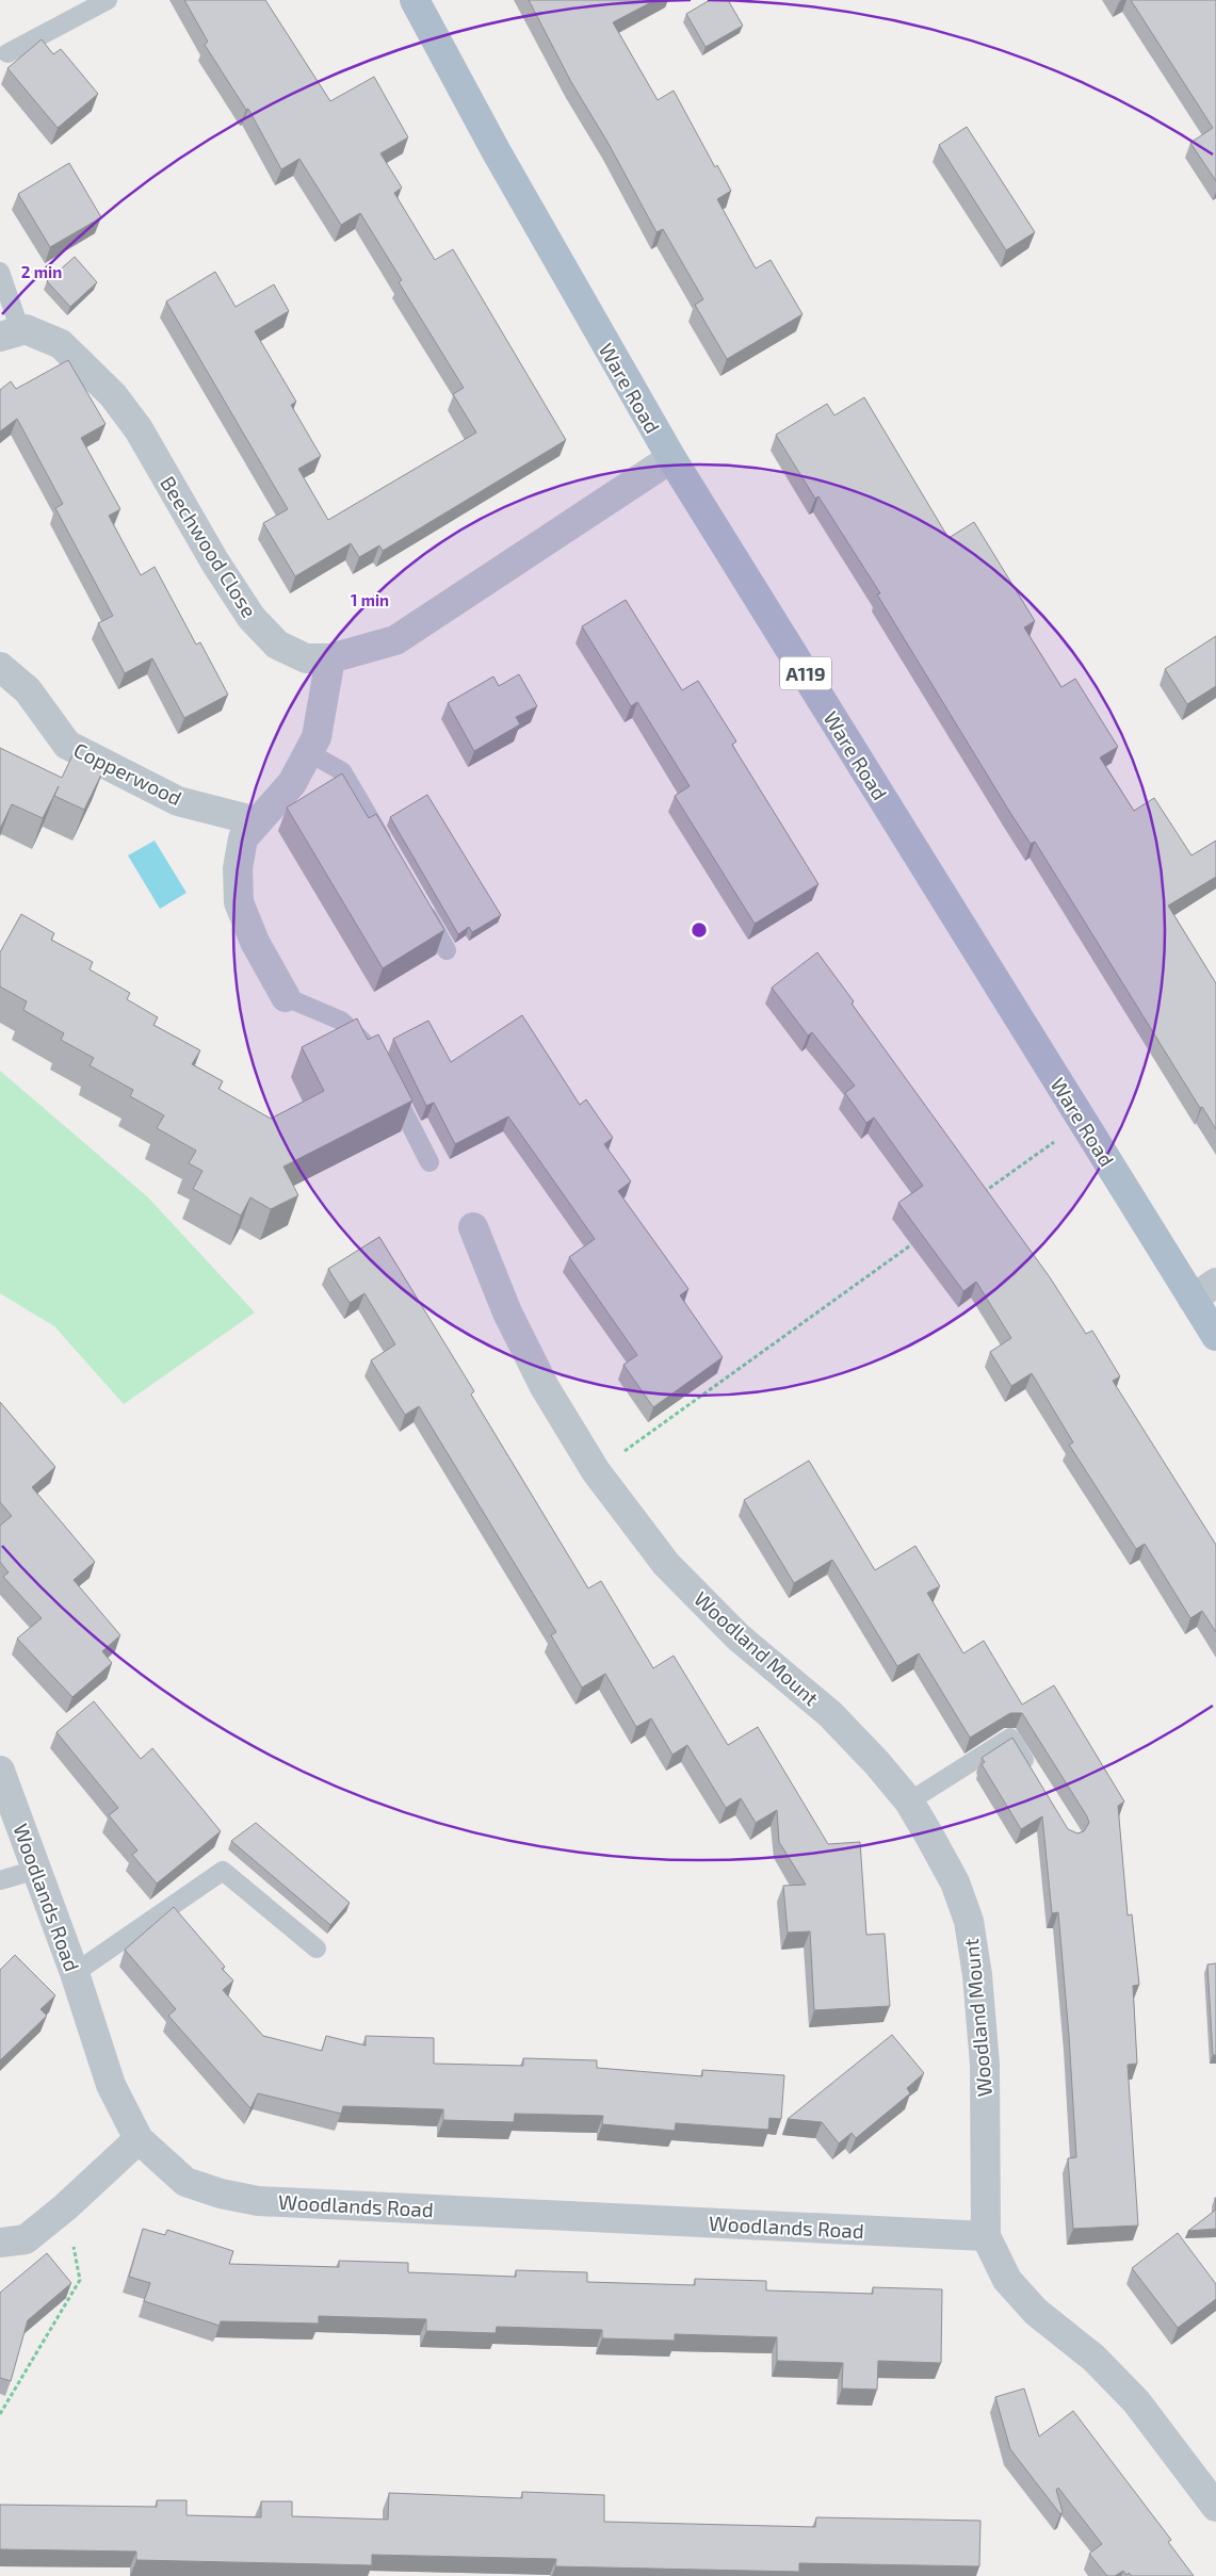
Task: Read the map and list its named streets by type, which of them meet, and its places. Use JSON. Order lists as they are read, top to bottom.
{
  "streets": {
    "main road": ["Ware Road", "A119"],
    "street": [
      "Beechwood Close",
      "Copperwood",
      "Woodland Mount",
      "Woodlands Road"
    ]
  },
  "crossings": [
    ["Ware Road", "Beechwood Close"],
    ["Woodland Mount", "Woodlands Road"]
  ],
  "rings": ["2 min", "1 min"]
}
